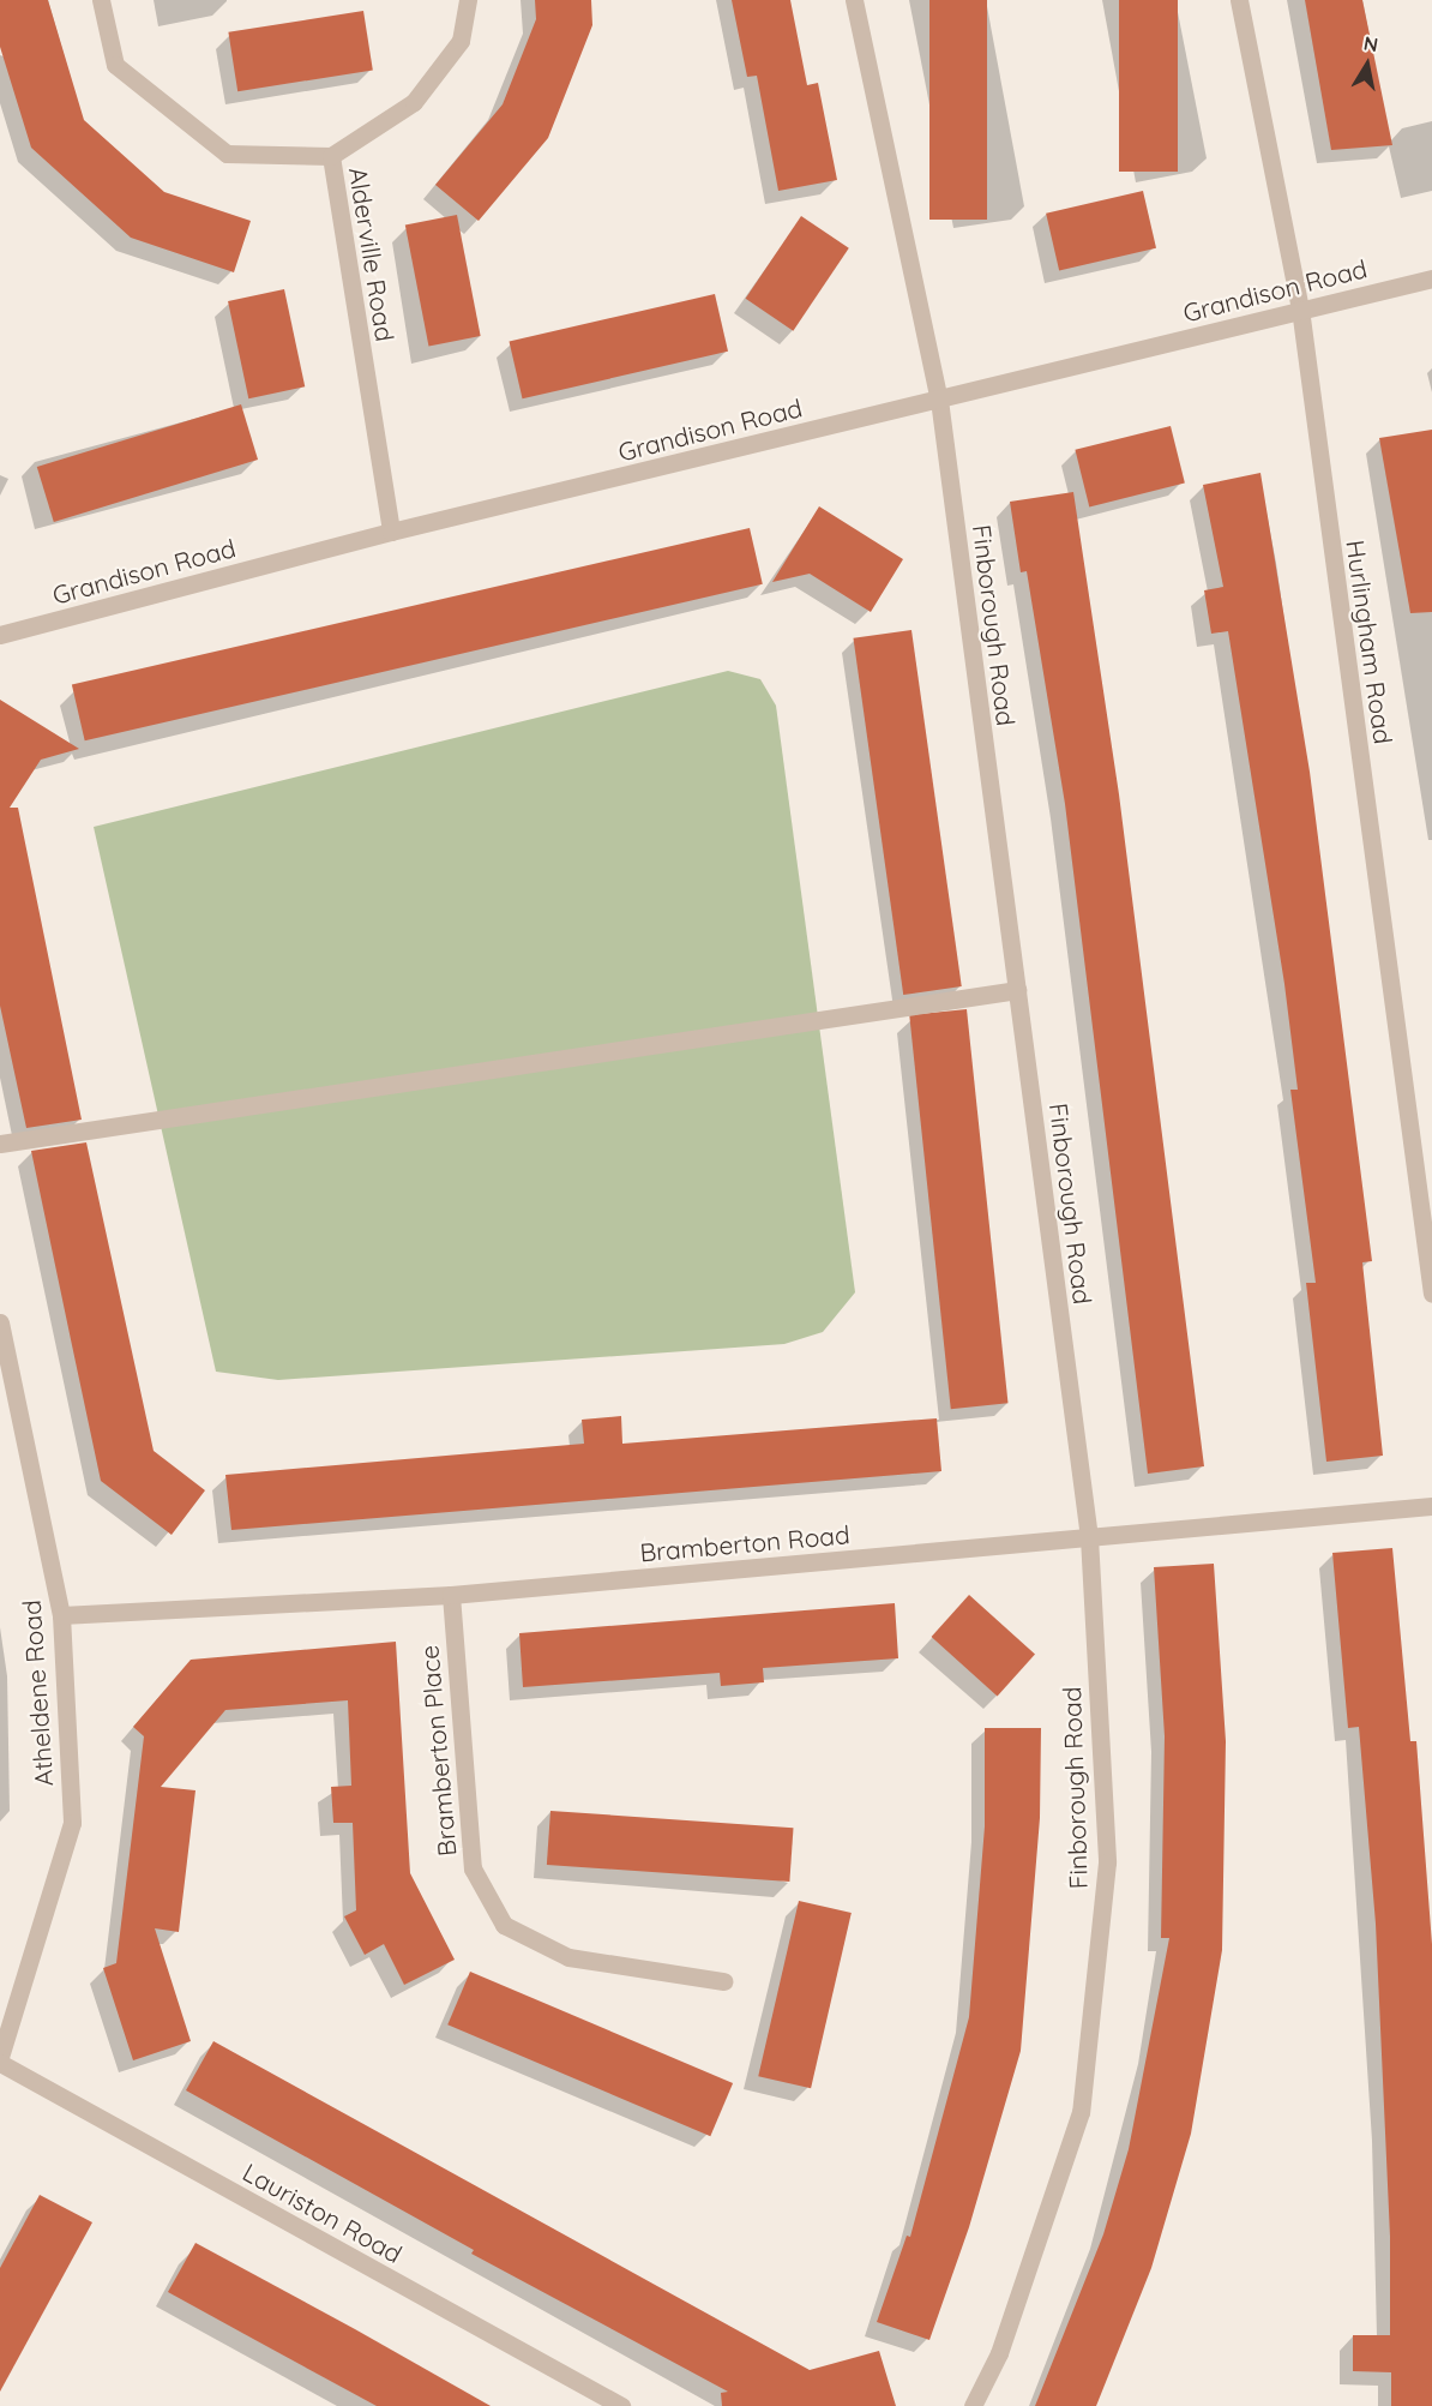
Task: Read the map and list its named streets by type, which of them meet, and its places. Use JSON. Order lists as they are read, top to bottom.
{
  "streets": {
    "street": [
      "Alderville Road",
      "Grandison Road",
      "Finborough Road",
      "Hurlingham Road",
      "Bramberton Road",
      "Atheldene Road",
      "Bramberton Place",
      "Lauriston Road"
    ]
  },
  "crossings": [
    ["Alderville Road", "Grandison Road"],
    ["Grandison Road", "Finborough Road"],
    ["Grandison Road", "Hurlingham Road"],
    ["Finborough Road", "Bramberton Road"],
    ["Bramberton Road", "Atheldene Road"],
    ["Bramberton Road", "Bramberton Place"]
  ],
  "north": "top"
}
